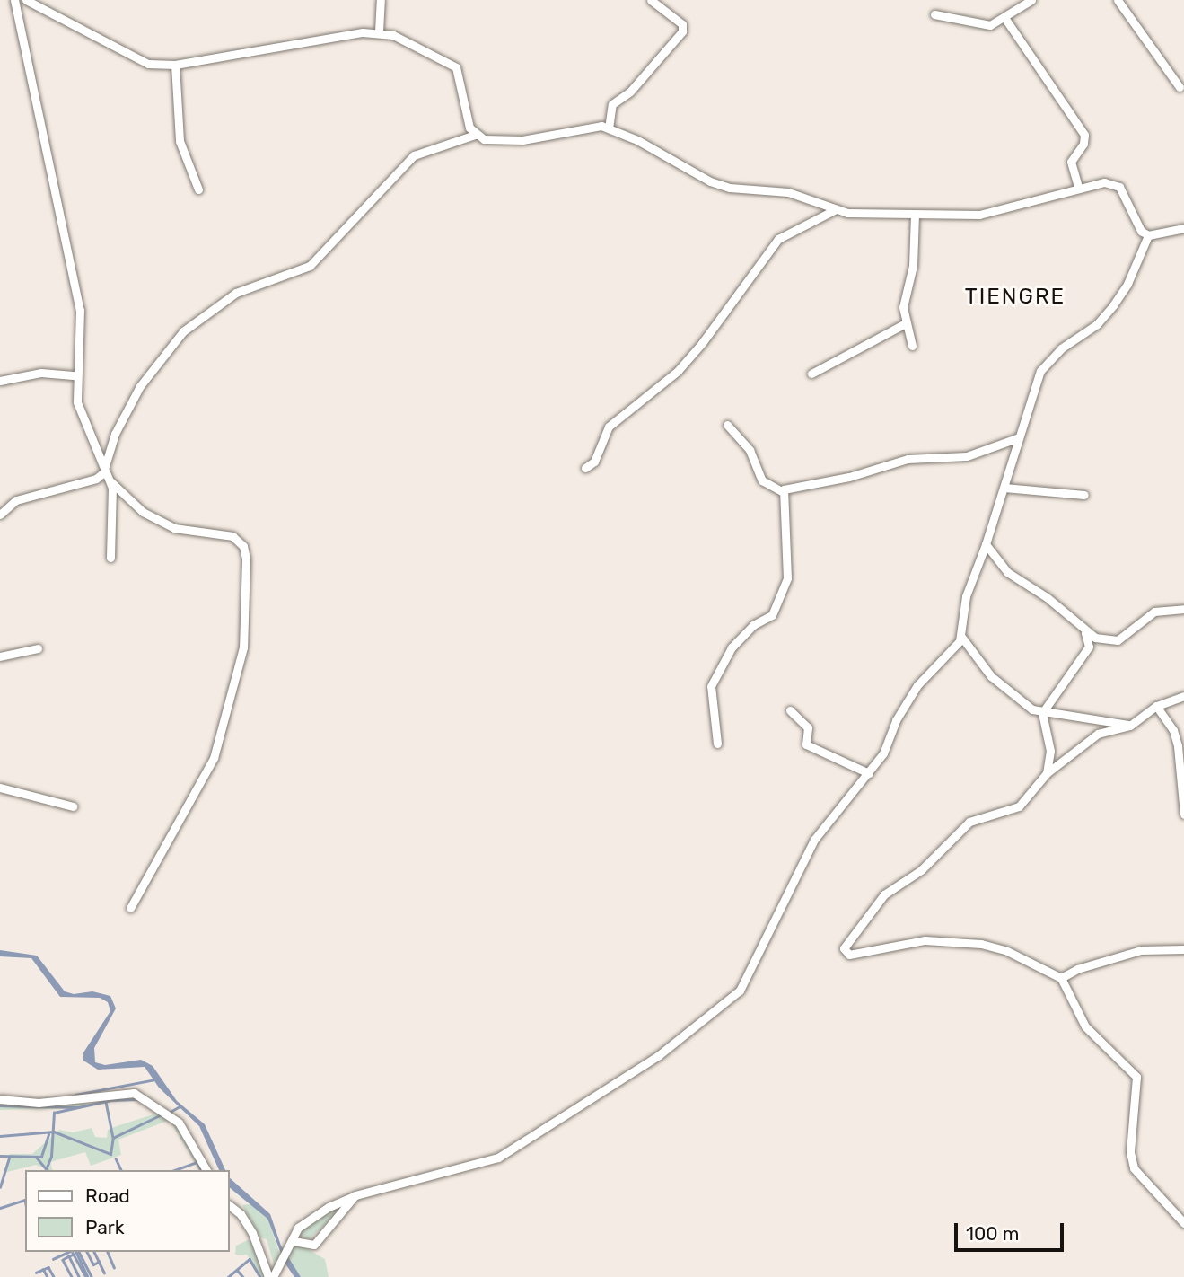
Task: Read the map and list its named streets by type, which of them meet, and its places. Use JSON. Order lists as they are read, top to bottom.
{
  "districts": ["TIENGRE"],
  "legend": ["Road", "Park"],
  "scale_bar": "100 m"
}
